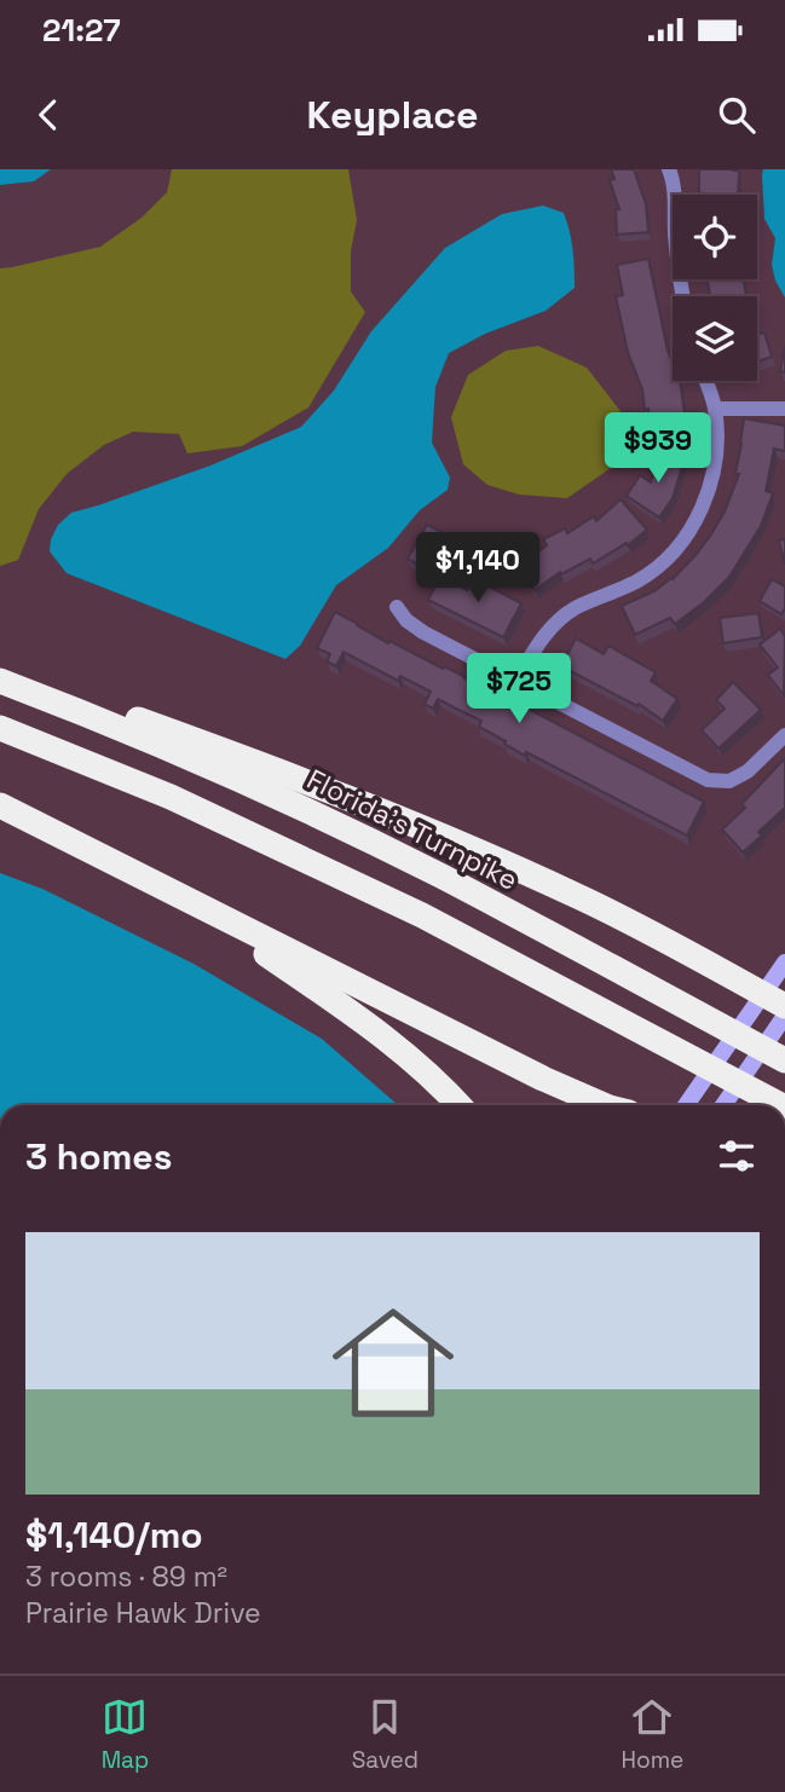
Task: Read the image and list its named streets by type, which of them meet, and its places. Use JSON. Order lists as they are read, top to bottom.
{
  "streets": {
    "highway": ["Florida's Turnpike"]
  },
  "page": {
    "status": "21:27",
    "header": "Keyplace",
    "price": ["$939", "$1,140", "$725"],
    "heading": "3 homes",
    "list": [
      {
        "name": "$1,140/mo",
        "note": "3 rooms · 89 m² · Prairie Hawk Drive"
      }
    ],
    "tabs": ["Map", "Saved", "Home"]
  }
}
